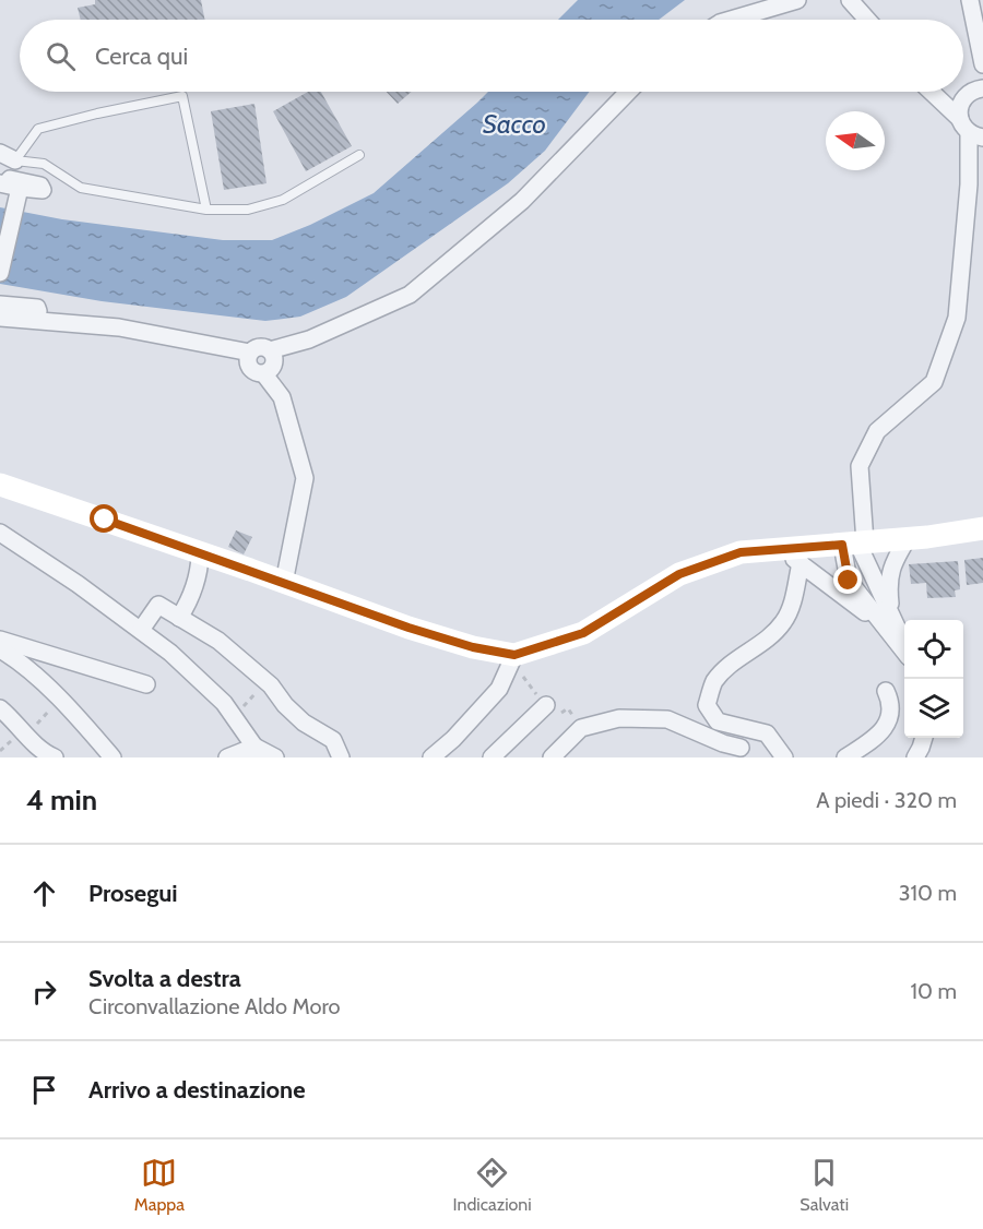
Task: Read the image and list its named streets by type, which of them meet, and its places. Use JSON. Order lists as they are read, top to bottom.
{
  "water": ["Sacco"],
  "north": "left",
  "page": {
    "search": "Cerca qui",
    "heading": ["4 min", "A piedi · 320 m"],
    "list": [
      ["Prosegui", "310 m"],
      ["Svolta a destra", "Circonvallazione Aldo Moro", "10 m"],
      "Arrivo a destinazione"
    ],
    "nav": ["Mappa", "Indicazioni", "Salvati"]
  }
}
